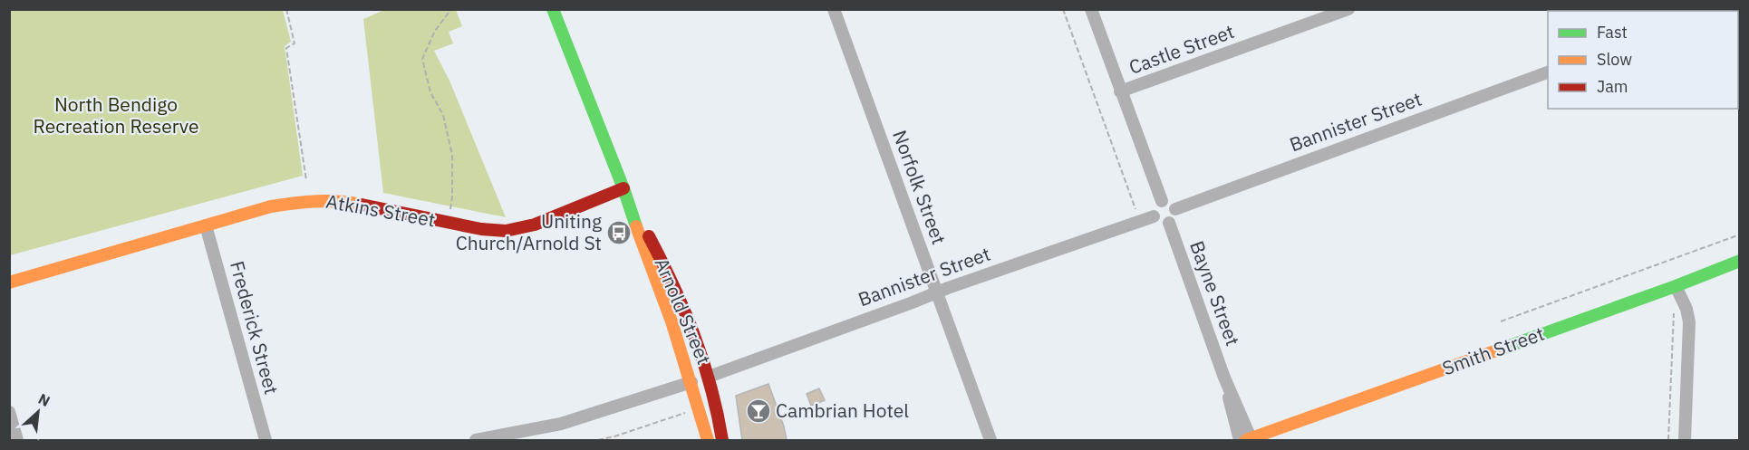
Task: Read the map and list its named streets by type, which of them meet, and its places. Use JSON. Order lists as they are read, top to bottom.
{
  "streets": {
    "street": [
      "Castle Street",
      "Bannister Street",
      "Norfolk Street",
      "Atkins Street",
      "Bayne Street",
      "Arnold Street",
      "Frederick Street",
      "Smith Street"
    ]
  },
  "crossings": [
    ["Bannister Street", "Norfolk Street"],
    ["Bannister Street", "Bayne Street"],
    ["Bannister Street", "Arnold Street"],
    ["Atkins Street", "Arnold Street"],
    ["Atkins Street", "Frederick Street"],
    ["Bayne Street", "Smith Street"]
  ],
  "parks": ["North Bendigo Recreation Reserve"],
  "places": {
    "bus stop": ["Uniting Church/Arnold St"],
    "bar": ["Cambrian Hotel"]
  },
  "legend": ["Fast", "Slow", "Jam"],
  "north": "top right"
}
